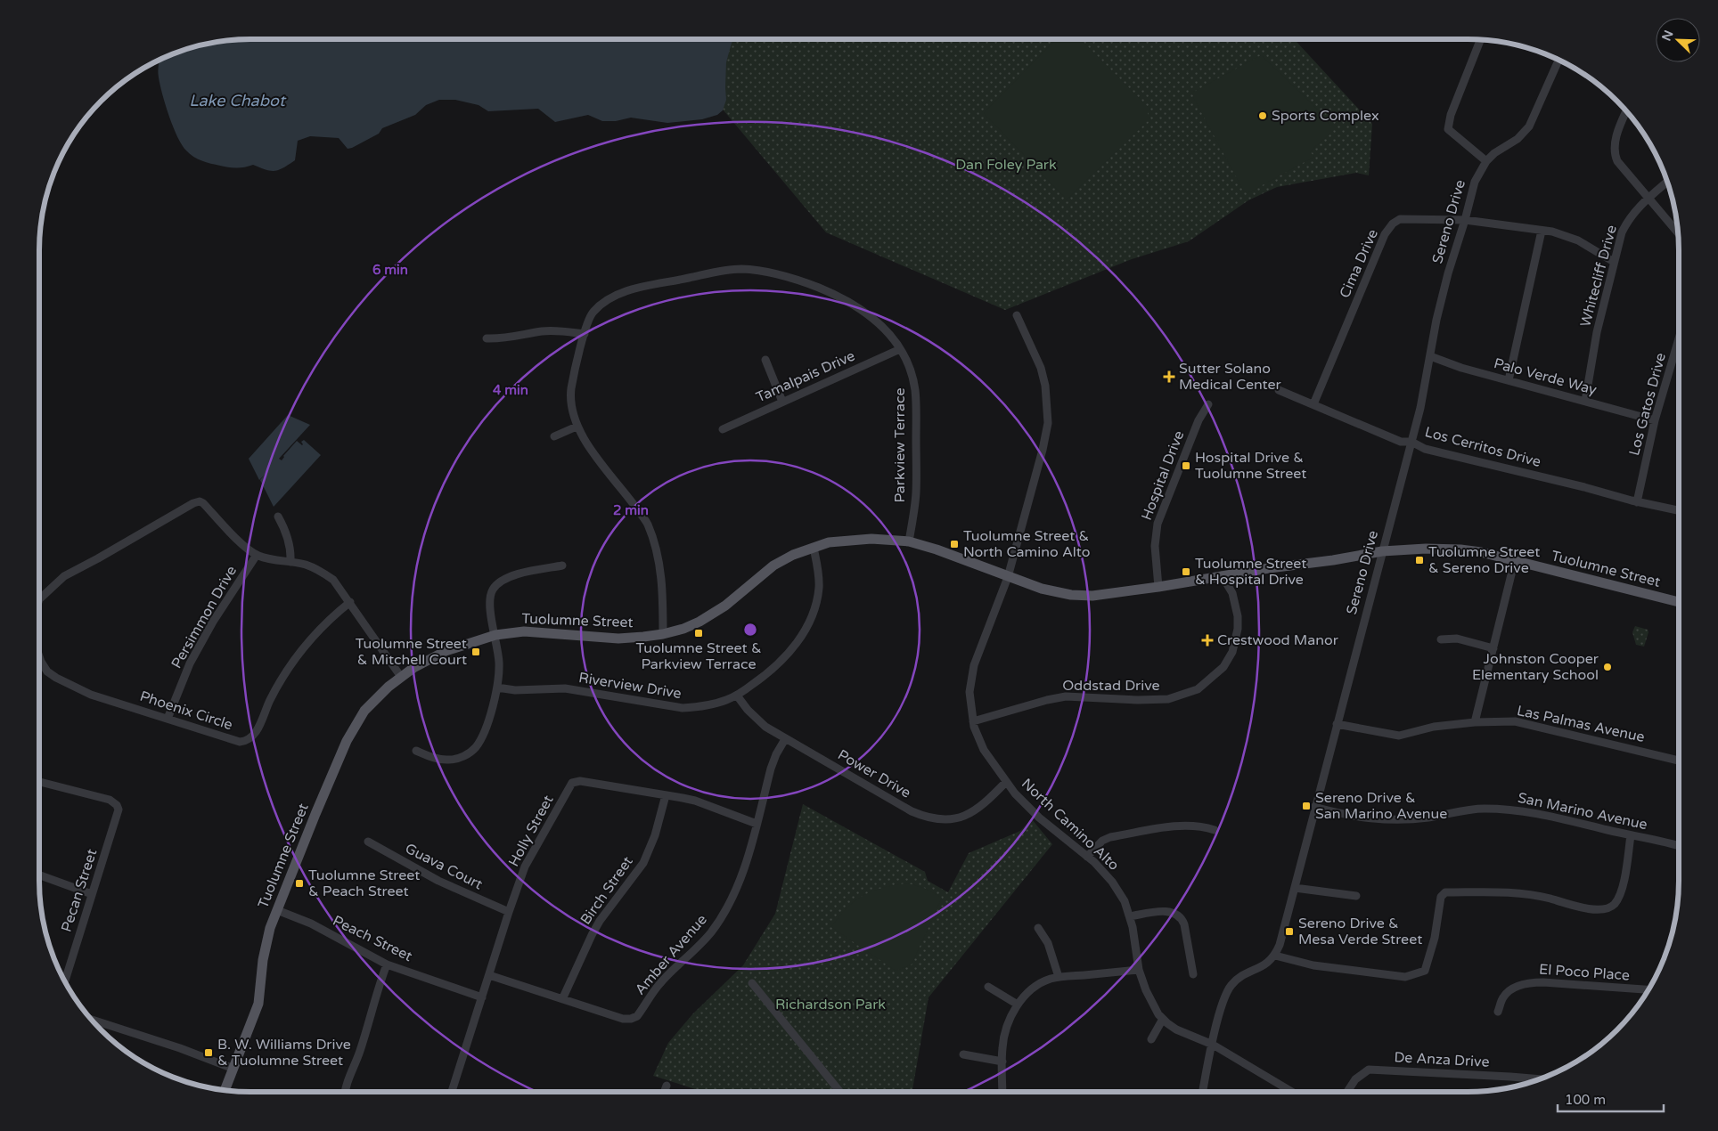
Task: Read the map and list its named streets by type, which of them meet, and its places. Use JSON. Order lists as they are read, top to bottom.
{
  "streets": {
    "main road": ["Tuolumne Street"],
    "street": [
      "Sereno Drive",
      "Cima Drive",
      "Whitecliff Drive",
      "Tamalpais Drive",
      "Palo Verde Way",
      "Los Gatos Drive",
      "Parkview Terrace",
      "Los Cerritos Drive",
      "Hospital Drive",
      "Persimmon Drive",
      "Riverview Drive",
      "Oddstad Drive",
      "Phoenix Circle",
      "Las Palmas Avenue",
      "Power Drive",
      "San Marino Avenue",
      "North Camino Alto",
      "Holly Street",
      "Guava Court",
      "Pecan Street",
      "Birch Street",
      "Peach Street",
      "Amber Avenue",
      "El Poco Place",
      "De Anza Drive"
    ]
  },
  "crossings": [
    ["Sereno Drive", "Cima Drive"],
    ["Sereno Drive", "Palo Verde Way"],
    ["Sereno Drive", "Los Cerritos Drive"],
    ["Sereno Drive", "Tuolumne Street"],
    ["Sereno Drive", "Las Palmas Avenue"],
    ["Sereno Drive", "San Marino Avenue"],
    ["Cima Drive", "Whitecliff Drive"],
    ["Cima Drive", "Los Cerritos Drive"],
    ["Whitecliff Drive", "Palo Verde Way"],
    ["Tamalpais Drive", "Parkview Terrace"],
    ["Palo Verde Way", "Los Gatos Drive"],
    ["Los Gatos Drive", "Los Cerritos Drive"],
    ["Parkview Terrace", "Tuolumne Street"],
    ["Hospital Drive", "Tuolumne Street"],
    ["Tuolumne Street", "Riverview Drive"],
    ["Tuolumne Street", "Oddstad Drive"],
    ["Tuolumne Street", "Phoenix Circle"],
    ["Tuolumne Street", "North Camino Alto"],
    ["Tuolumne Street", "Peach Street"],
    ["Persimmon Drive", "Phoenix Circle"],
    ["Riverview Drive", "Power Drive"],
    ["Oddstad Drive", "North Camino Alto"],
    ["Power Drive", "North Camino Alto"],
    ["Power Drive", "Amber Avenue"],
    ["Holly Street", "Guava Court"],
    ["Holly Street", "Birch Street"],
    ["Holly Street", "Peach Street"],
    ["Holly Street", "Amber Avenue"],
    ["Birch Street", "Amber Avenue"]
  ],
  "water": ["Lake Chabot"],
  "parks": ["Dan Foley Park", "Richardson Park"],
  "places": {
    "other": ["Sports Complex", "Johnston Cooper Elementary School"],
    "health": ["Sutter Solano Medical Center", "Crestwood Manor"],
    "transit": [
      "Hospital Drive & Tuolumne Street",
      "Tuolumne Street & North Camino Alto",
      "Tuolumne Street & Sereno Drive",
      "Tuolumne Street & Hospital Drive",
      "Tuolumne Street & Parkview Terrace",
      "Tuolumne Street & Mitchell Court",
      "Sereno Drive & San Marino Avenue",
      "Tuolumne Street & Peach Street",
      "Sereno Drive & Mesa Verde Street",
      "B. W. Williams Drive & Tuolumne Street"
    ]
  },
  "scale_bar": "100 m",
  "north": "top left",
  "rings": ["6 min", "4 min", "2 min"]
}
